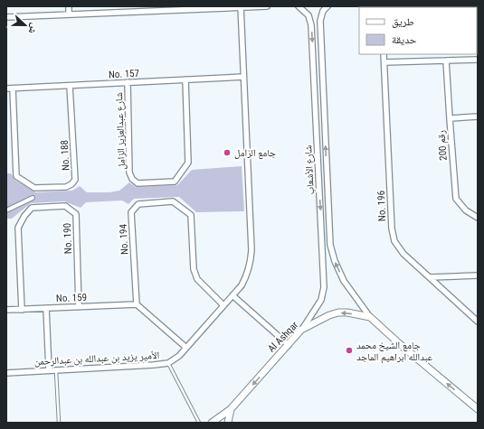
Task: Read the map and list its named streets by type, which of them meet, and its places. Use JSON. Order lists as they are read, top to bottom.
{
  "streets": {
    "street": [
      "No. 157",
      "شارع عبدالعزيز الزامل",
      "رقم 200",
      "No. 188",
      "شارع الأشعاب",
      "No. 196",
      "No. 190",
      "No. 194",
      "No. 159",
      "Al Ashqar",
      "الأمير يزيد بن عبدالله بن عبدالرحمن"
    ]
  },
  "crossings": [
    ["No. 157", "شارع عبدالعزيز الزامل"],
    ["No. 157", "No. 188"],
    ["No. 157", "الأمير يزيد بن عبدالله بن عبدالرحمن"],
    ["شارع الأشعاب", "Al Ashqar"],
    ["No. 190", "No. 159"],
    ["No. 194", "No. 159"],
    ["No. 194", "الأمير يزيد بن عبدالله بن عبدالرحمن"]
  ],
  "one_way": ["Al Ashqar"],
  "places": ["جامع الزامل", "جامع الشيخ محمد عبدالله ابراهيم الماجد"],
  "legend": ["طريق", "حديقة"],
  "north": "right"
}
